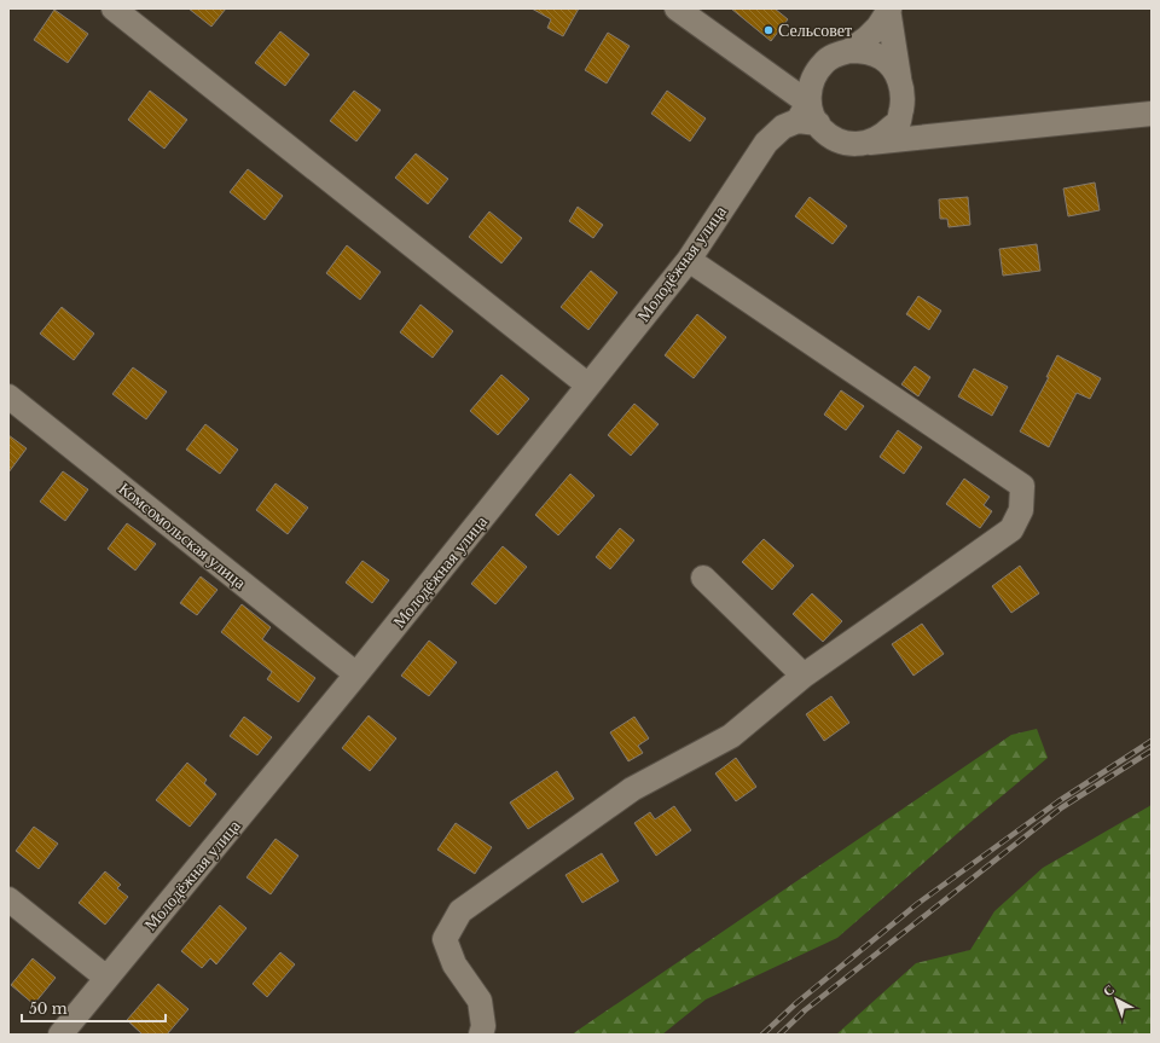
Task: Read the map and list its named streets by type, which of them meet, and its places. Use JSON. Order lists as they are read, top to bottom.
{
  "streets": {
    "street": ["Молодёжная улица", "Комсомольская улица"]
  },
  "crossings": [
    ["Молодёжная улица", "Комсомольская улица"]
  ],
  "places": ["Сельсовет"],
  "scale_bar": "50 m",
  "north": "top left"
}
